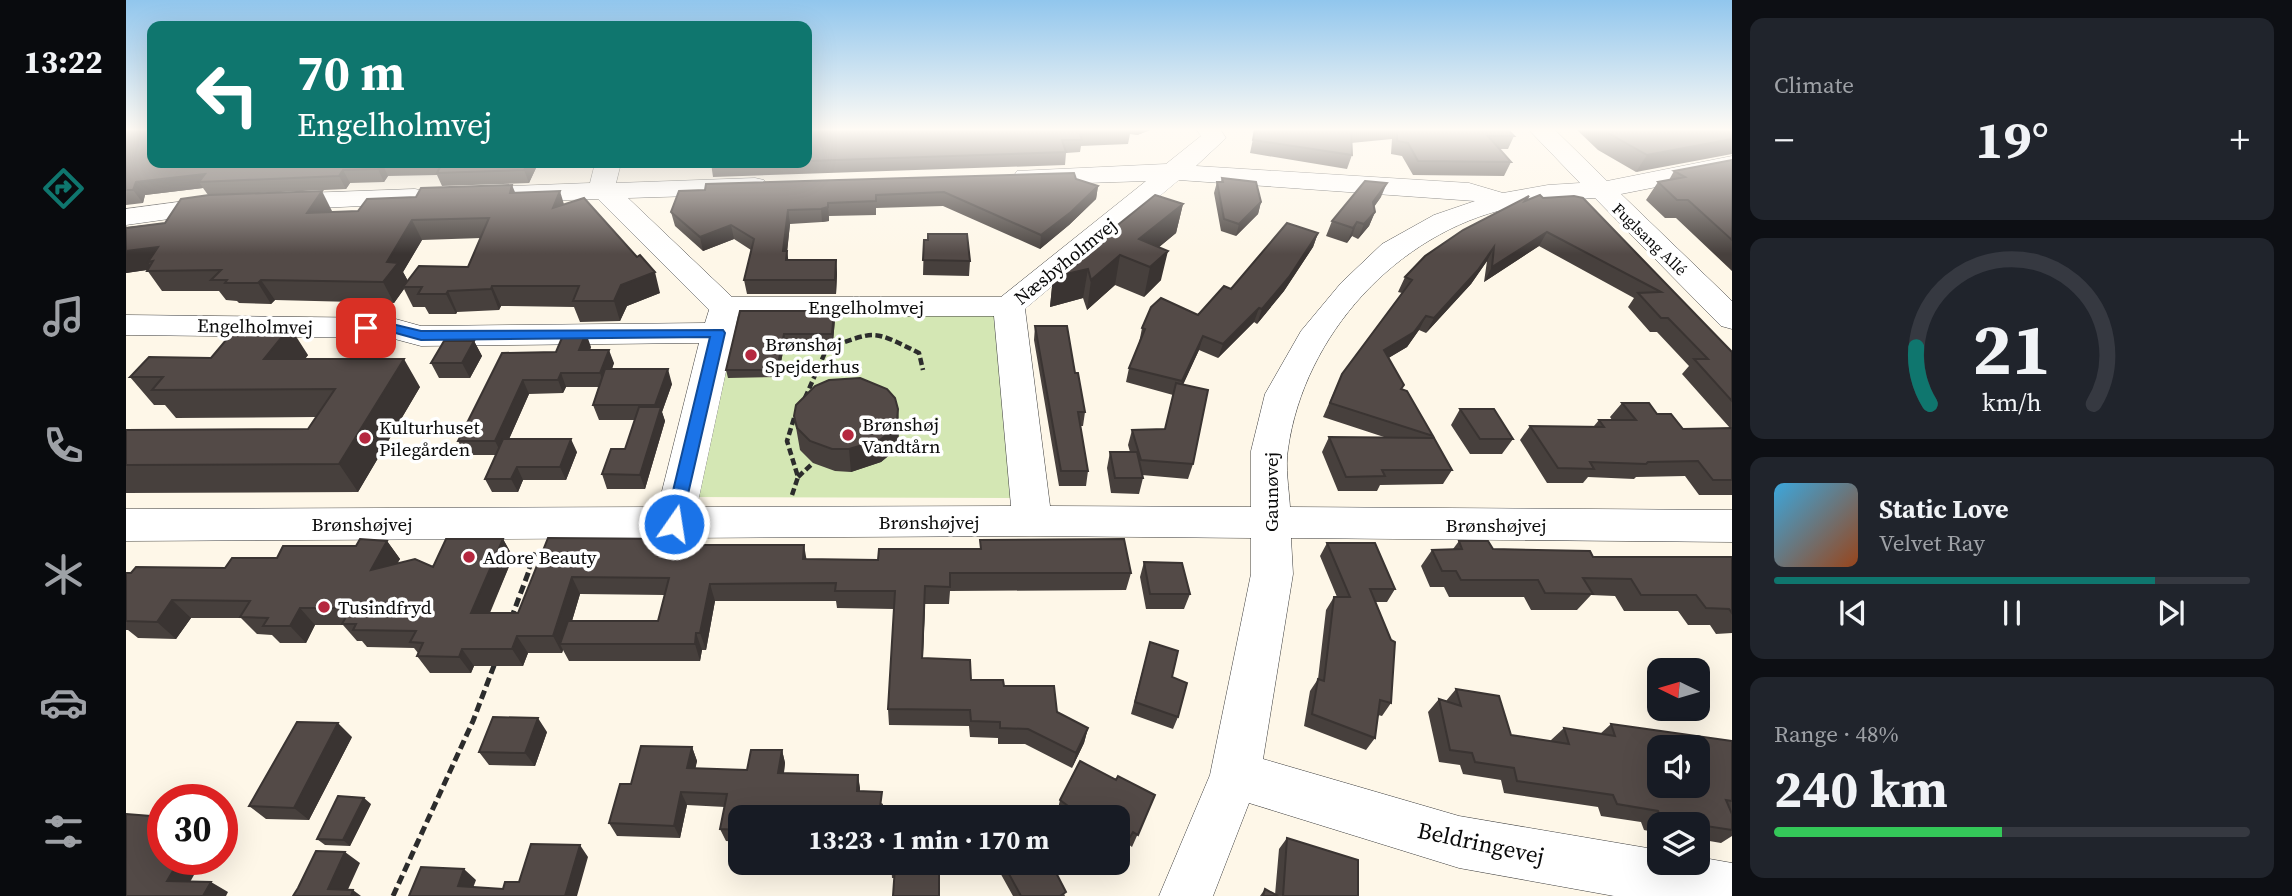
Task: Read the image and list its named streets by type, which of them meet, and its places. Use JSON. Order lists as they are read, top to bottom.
{
  "streets": {
    "street": [
      "Fuglsang Allé",
      "Næsbyholmvej",
      "Engelholmvej",
      "Gaunøvej",
      "Brønshøjvej",
      "Beldringevej"
    ]
  },
  "crossings": [
    ["Fuglsang Allé", "Gaunøvej"],
    ["Næsbyholmvej", "Engelholmvej"],
    ["Næsbyholmvej", "Brønshøjvej"],
    ["Gaunøvej", "Brønshøjvej"],
    ["Gaunøvej", "Beldringevej"]
  ],
  "places": [
    "Brønshøj Spejderhus",
    "Brønshøj Vandtårn",
    "Kulturhuset Pilegården",
    "Adore Beauty",
    "Tusindfryd"
  ],
  "north": "left",
  "page": {
    "tabs": "13:22",
    "tile": [
      "Climate",
      ["Range · 48%", "240 km"]
    ],
    "turn": ["70 m", "Engelholmvej"],
    "heat": ["−", "19°", "+"],
    "song": ["Static Love", "Velvet Ray"],
    "limit": "30",
    "trip": "13:23 · 1 min · 170 m",
    "gauge": ["21", "km/h"]
  }
}
